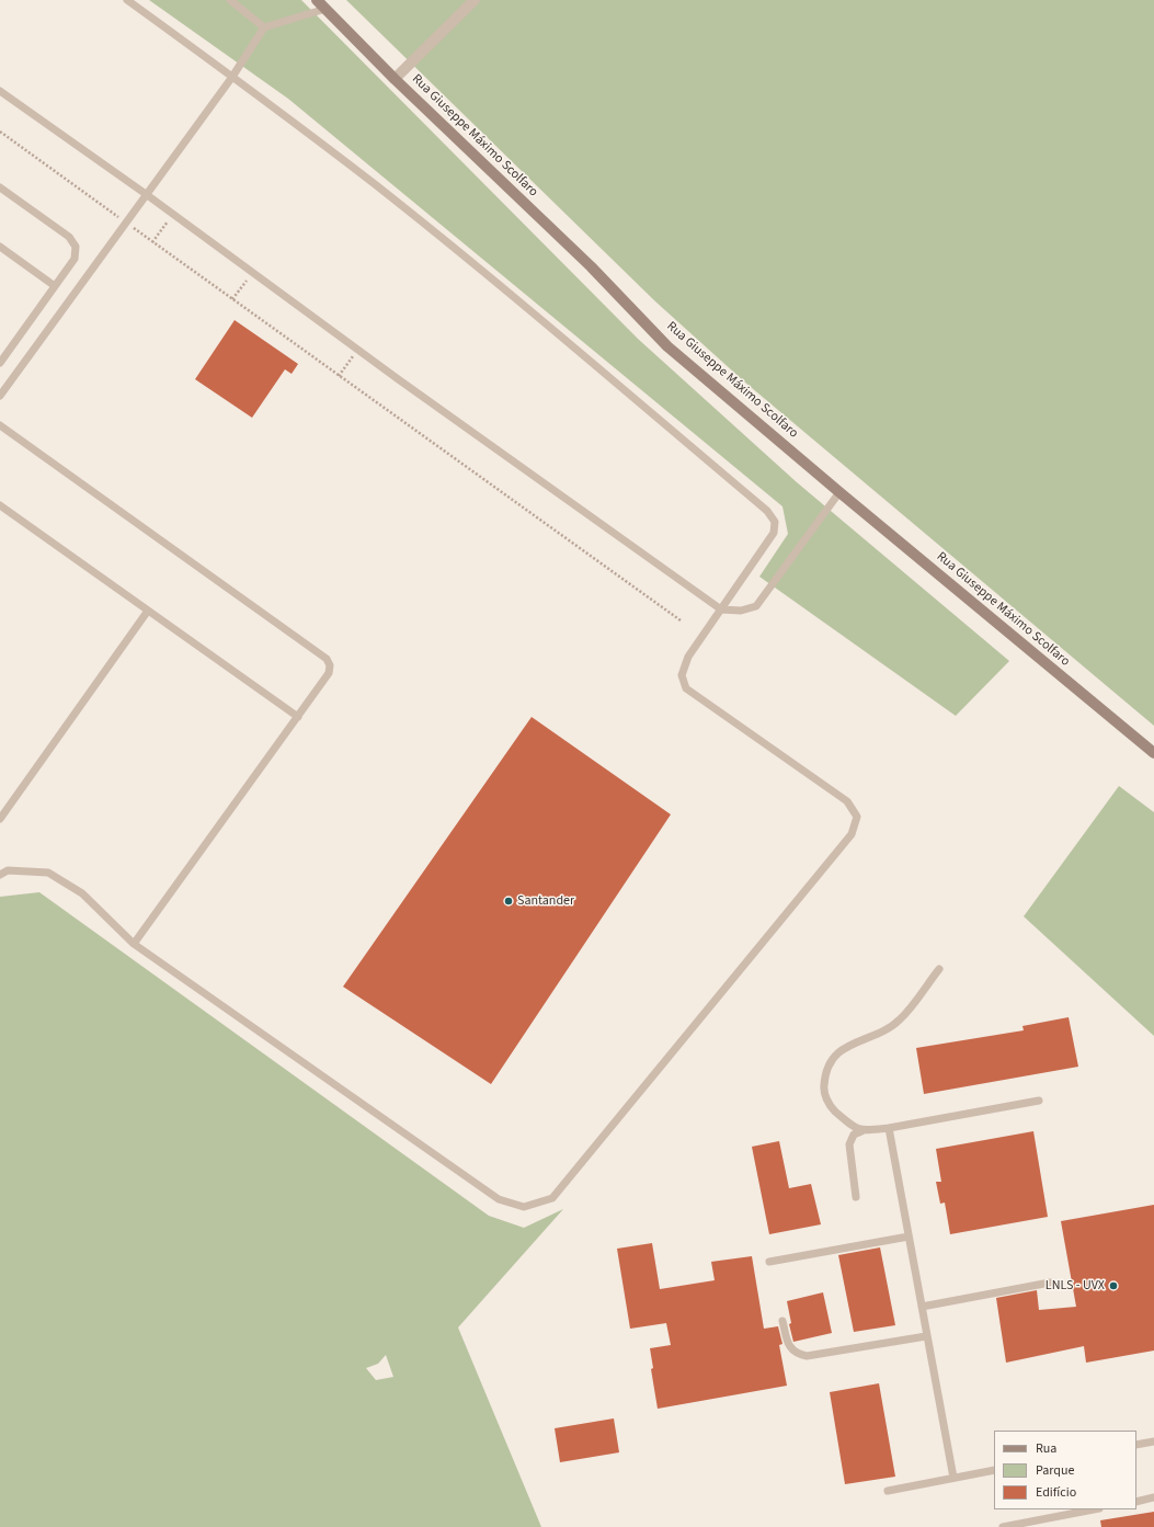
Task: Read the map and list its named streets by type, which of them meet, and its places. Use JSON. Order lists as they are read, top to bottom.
{
  "streets": {
    "main road": ["Rua Giuseppe Máximo Scolfaro"]
  },
  "places": ["Santander", "LNLS - UVX"],
  "legend": ["Rua", "Parque", "Edifício"]
}
